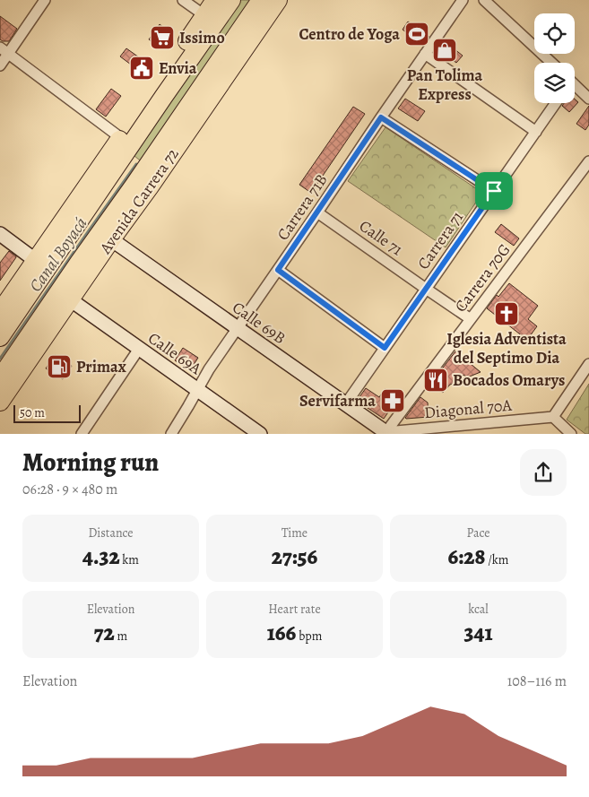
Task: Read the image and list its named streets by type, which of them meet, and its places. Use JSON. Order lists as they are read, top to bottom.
{
  "streets": {
    "highway": ["Avenida Carrera 72"],
    "street": [
      "Carrera 71B",
      "Calle 71",
      "Carrera 71",
      "Carrera 70G",
      "Calle 69B",
      "Calle 69A",
      "Diagonal 70A"
    ]
  },
  "crossings": [
    ["Avenida Carrera 72", "Calle 69B"],
    ["Avenida Carrera 72", "Calle 69A"],
    ["Carrera 71B", "Calle 71"],
    ["Carrera 71B", "Calle 69B"],
    ["Carrera 71B", "Calle 69A"],
    ["Calle 71", "Carrera 71"],
    ["Calle 71", "Carrera 70G"],
    ["Carrera 71", "Calle 69B"],
    ["Carrera 70G", "Calle 69B"],
    ["Carrera 70G", "Diagonal 70A"],
    ["Calle 69B", "Diagonal 70A"]
  ],
  "water": ["Canal Boyacá"],
  "places": {
    "sports": ["Centro de Yoga"],
    "supermarket": ["Issimo"],
    "shop": ["Pan Tolima Express"],
    "public building": ["Envia"],
    "church": ["Iglesia Adventista del Septimo Dia"],
    "fuel station": ["Primax"],
    "restaurant": ["Bocados Omarys"],
    "pharmacy": ["Servifarma"]
  },
  "scale_bar": "50 m",
  "page": {
    "scale": "50 m",
    "heading": ["Morning run", "06:28 · 9 × 480 m"],
    "stats": [
      ["Distance", "4.32 km"],
      ["Time", "27:56"],
      ["Pace", "6:28 /km"],
      ["Elevation", "72 m"],
      ["Heart rate", "166 bpm"],
      ["kcal", "341"]
    ],
    "chart": ["Elevation", "108–116 m"]
  }
}
